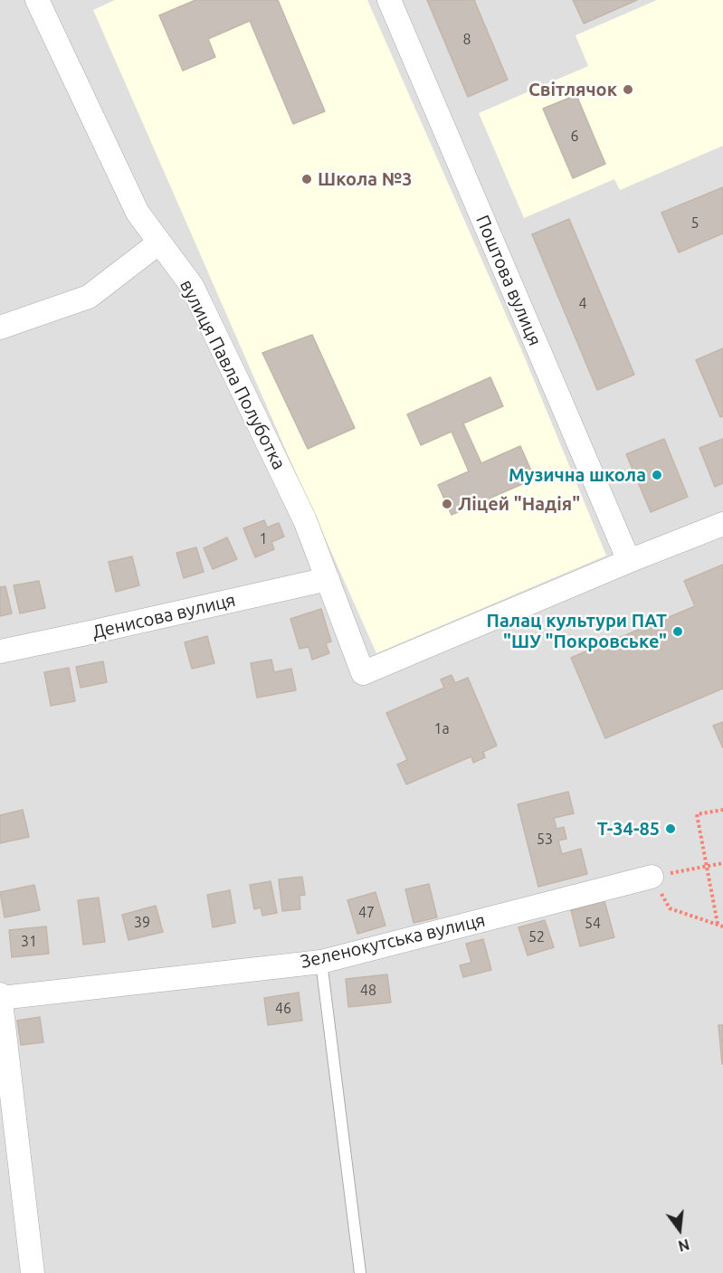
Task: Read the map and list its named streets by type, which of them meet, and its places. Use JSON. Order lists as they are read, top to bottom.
{
  "streets": {
    "street": [
      "Поштова вулиця",
      "вулиця Павла Полуботка",
      "Денисова вулиця",
      "Зеленокутська вулиця"
    ]
  },
  "crossings": [
    ["Поштова вулиця", "вулиця Павла Полуботка"],
    ["вулиця Павла Полуботка", "Денисова вулиця"]
  ],
  "places": [
    "Світлячок",
    "Школа №3",
    "Музична школа",
    "Ліцей \"Надія\"",
    "Палац культури ПАТ \"ШУ \"Покровське\"",
    "Т-34-85"
  ],
  "house_numbers": [
    "8",
    "6",
    "5",
    "4",
    "1",
    "1а",
    "53",
    "47",
    "39",
    "54",
    "52",
    "31",
    "48",
    "46"
  ],
  "north": "bottom"
}
